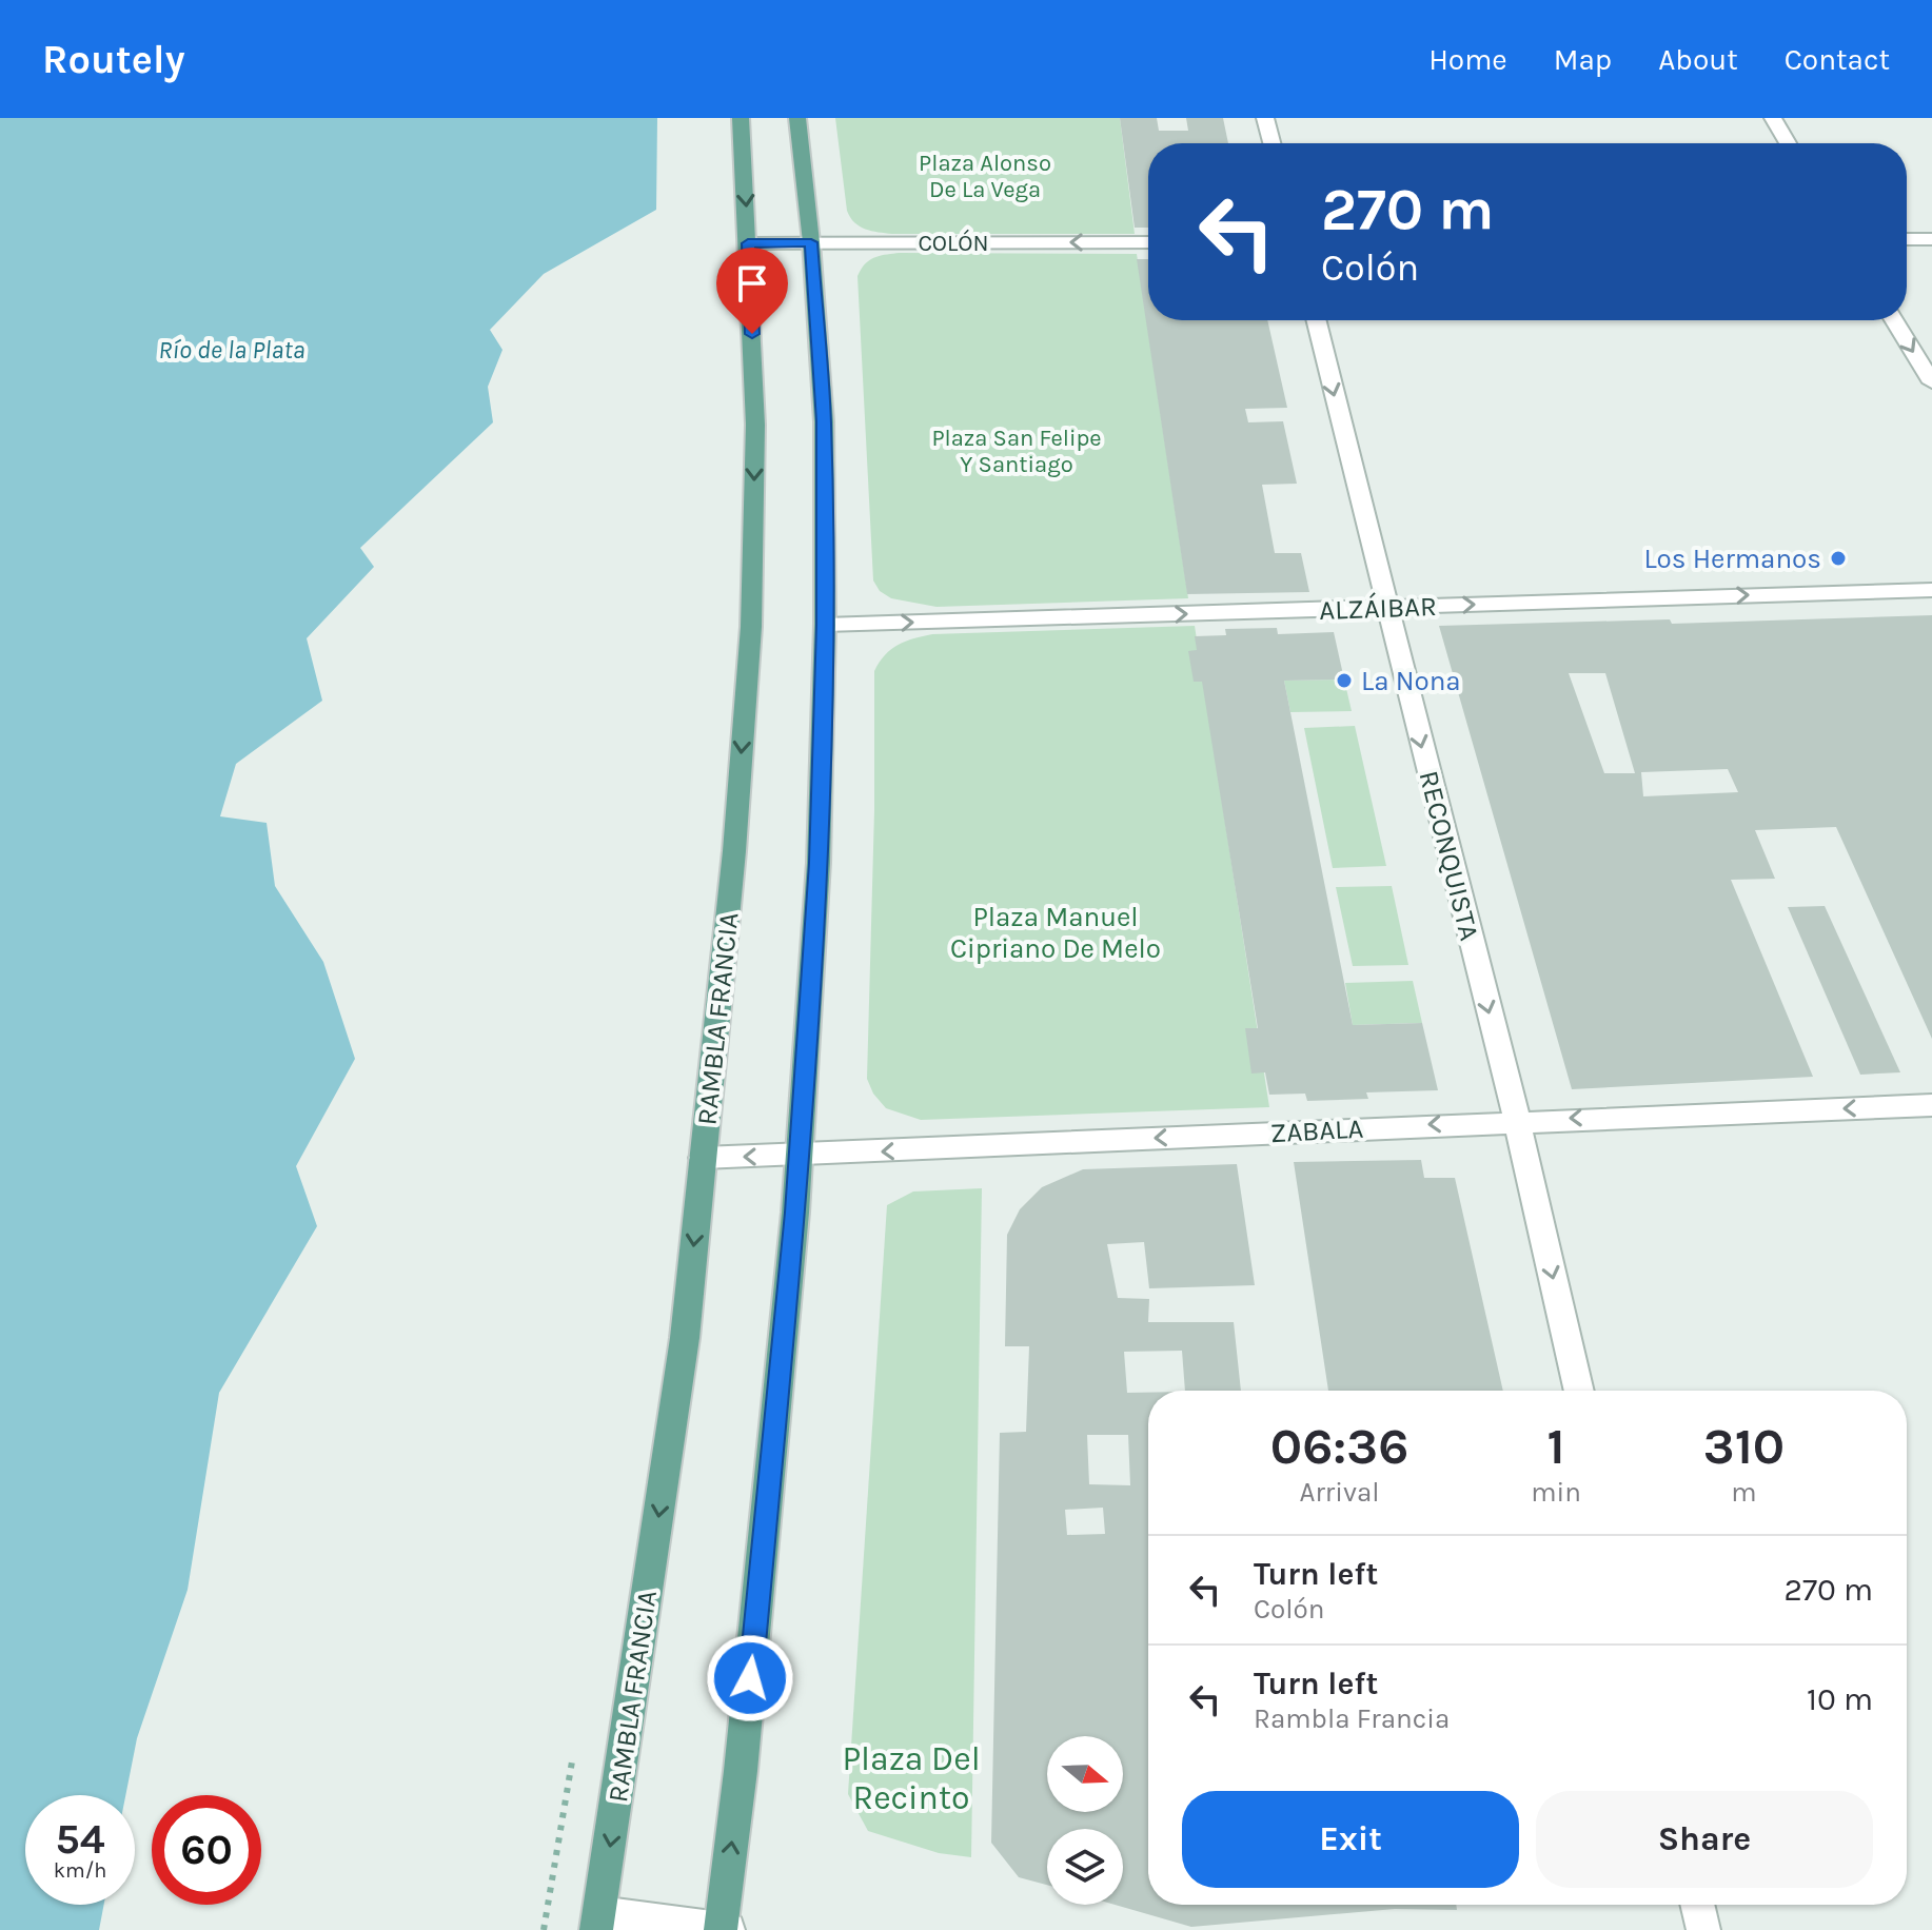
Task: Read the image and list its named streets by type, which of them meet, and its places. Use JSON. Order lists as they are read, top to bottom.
{
  "streets": {
    "main road": ["RAMBLA FRANCIA"],
    "street": [
      "COLÓN",
      "ALZÁIBAR",
      "RECONQUISTA",
      "ZABALA"
    ]
  },
  "crossings": [
    ["COLÓN", "RAMBLA FRANCIA"],
    ["ALZÁIBAR", "RECONQUISTA"],
    ["RECONQUISTA", "ZABALA"],
    ["RAMBLA FRANCIA", "ZABALA"]
  ],
  "one_way": [
    "COLÓN",
    "ALZÁIBAR",
    "RECONQUISTA",
    "ZABALA"
  ],
  "water": ["Río de la Plata"],
  "parks": [
    "Plaza Alonso De La Vega",
    "Plaza San Felipe Y Santiago",
    "Plaza Manuel Cipriano De Melo",
    "Plaza Del Recinto"
  ],
  "places": ["Los Hermanos", "La Nona"],
  "north": "right",
  "page": {
    "header": "Routely",
    "nav": [
      "Home",
      "Map",
      "About",
      "Contact"
    ],
    "turn": ["270 m", "Colón"],
    "eta": [
      "06:36",
      "Arrival",
      "1",
      "min",
      "310",
      "m"
    ],
    "list": [
      {
        "name": "Turn left",
        "note": "Colón",
        "value": "270 m"
      },
      {
        "name": "Turn left",
        "note": "Rambla Francia",
        "value": "10 m"
      }
    ],
    "buttons": ["Exit", "Share"],
    "speed": "54 km/h",
    "limit": "60"
  }
}
